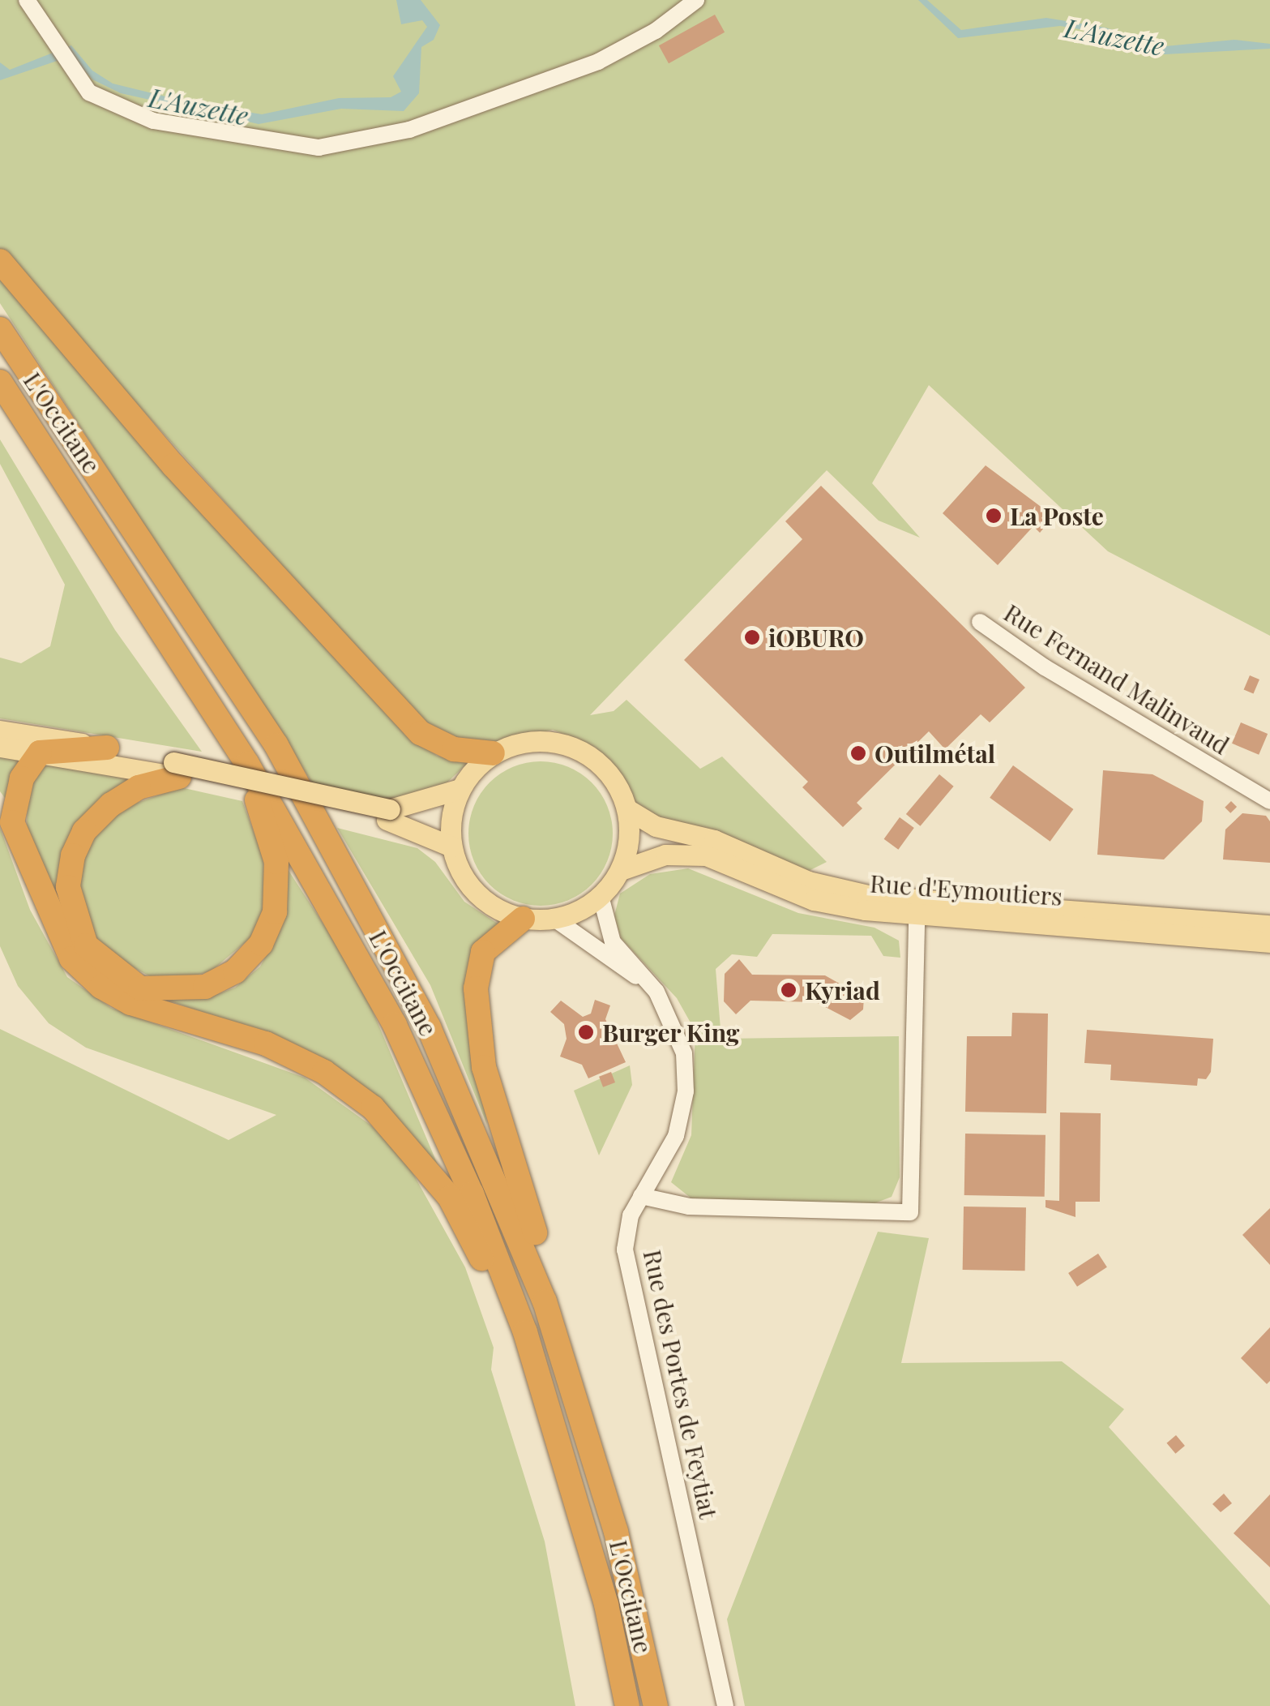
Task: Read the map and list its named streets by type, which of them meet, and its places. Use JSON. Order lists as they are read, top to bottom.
{
  "streets": {
    "highway": ["L'Occitane"],
    "main road": ["Rue d'Eymoutiers"],
    "street": ["Rue Fernand Malinvaud", "Rue des Portes de Feytiat"]
  },
  "crossings": [
    ["Rue d'Eymoutiers", "Rue des Portes de Feytiat"]
  ],
  "water": ["L'Auzette"],
  "places": [
    "La Poste",
    "iOBURO",
    "Outilmétal",
    "Kyriad",
    "Burger King"
  ]
}
